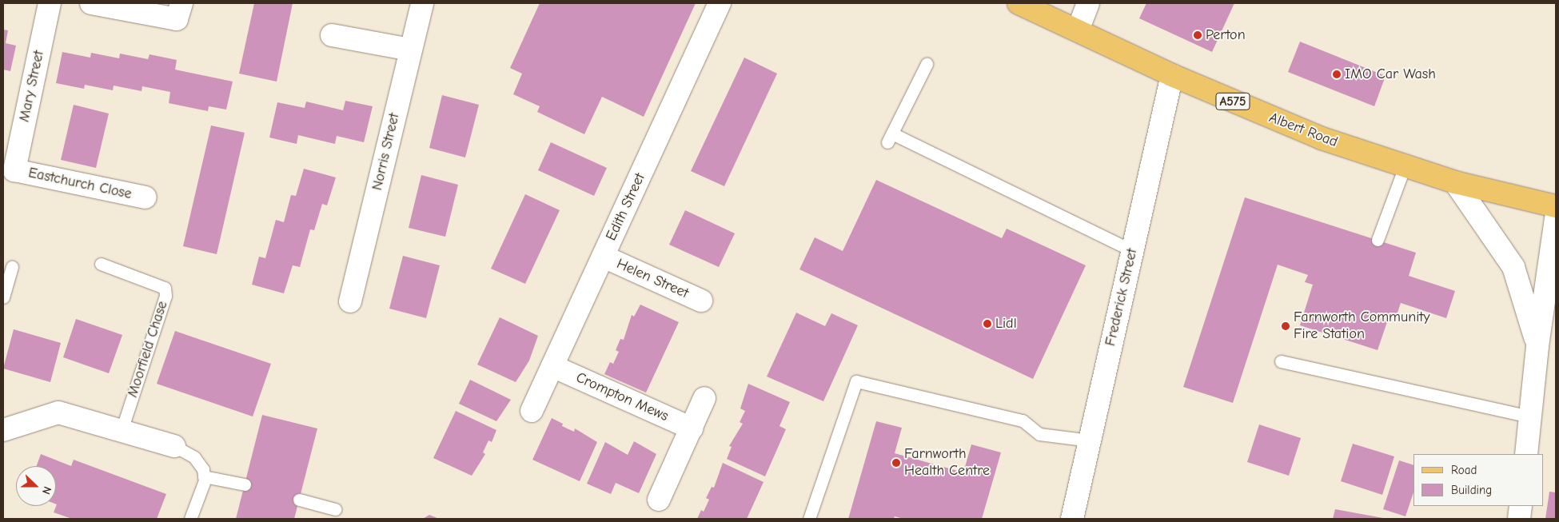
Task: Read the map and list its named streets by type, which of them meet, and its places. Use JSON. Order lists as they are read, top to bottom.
{
  "streets": {
    "main road": ["A575", "Albert Road"],
    "street": [
      "Mary Street",
      "Norris Street",
      "Eastchurch Close",
      "Edith Street",
      "Helen Street",
      "Frederick Street",
      "Crompton Mews"
    ],
    "lane": ["Moorfield Chase"]
  },
  "crossings": [
    ["Mary Street", "Eastchurch Close"],
    ["Albert Road", "Frederick Street"],
    ["Edith Street", "Helen Street"],
    ["Edith Street", "Crompton Mews"]
  ],
  "places": [
    "Perton",
    "IMO Car Wash",
    "Lidl",
    "Farnworth Community Fire Station",
    "Farnworth Health Centre"
  ],
  "legend": ["Road", "Building"],
  "north": "right"
}
